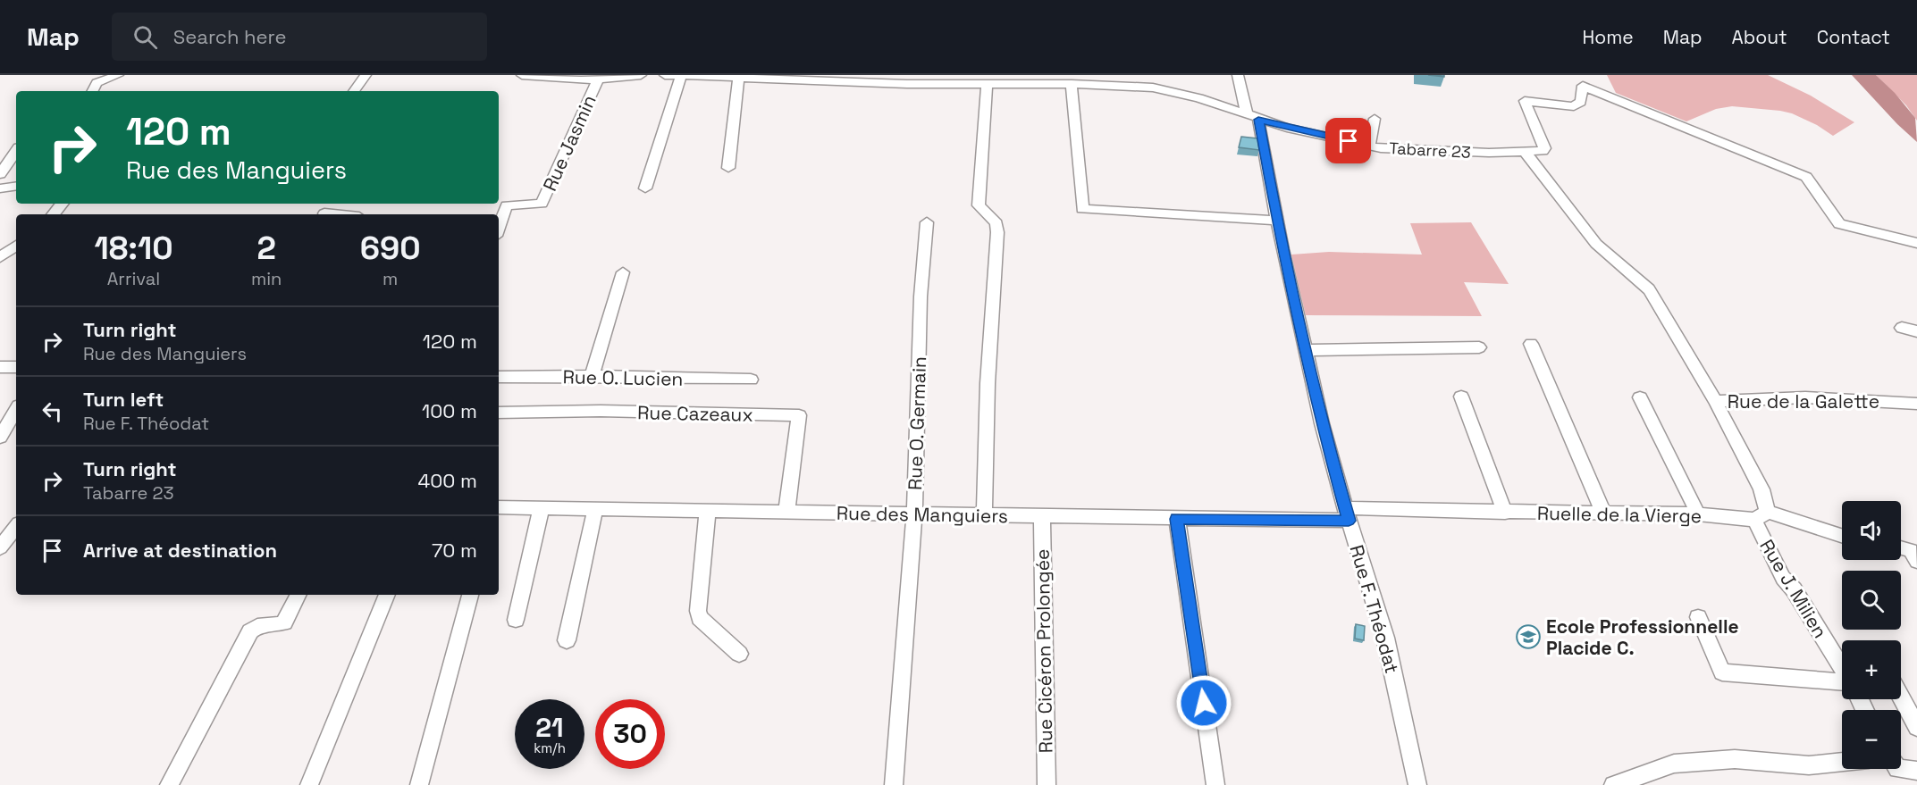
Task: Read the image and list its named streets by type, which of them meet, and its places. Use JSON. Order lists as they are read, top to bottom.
{
  "streets": {
    "street": [
      "Rue Jasmin",
      "Tabarre 23",
      "Rue O. Lucien",
      "Rue de la Galette",
      "Rue Cazeaux",
      "Rue O. Germain",
      "Rue des Manguiers",
      "Ruelle de la Vierge",
      "Rue J. Milien",
      "Rue F. Théodat",
      "Rue Cicéron Prolongée"
    ]
  },
  "crossings": [
    ["Tabarre 23", "Rue de la Galette"],
    ["Tabarre 23", "Rue F. Théodat"],
    ["Rue Cazeaux", "Rue des Manguiers"],
    ["Rue O. Germain", "Rue des Manguiers"],
    ["Rue des Manguiers", "Ruelle de la Vierge"],
    ["Rue des Manguiers", "Rue F. Théodat"],
    ["Rue des Manguiers", "Rue Cicéron Prolongée"],
    ["Ruelle de la Vierge", "Rue J. Milien"],
    ["Ruelle de la Vierge", "Rue F. Théodat"]
  ],
  "places": {
    "school or university": ["Ecole Professionnelle Placide C."]
  },
  "page": {
    "header": "Map",
    "search": "Search here",
    "nav": [
      "Home",
      "Map",
      "About",
      "Contact"
    ],
    "turn": ["120 m", "Rue des Manguiers"],
    "eta": [
      "18:10",
      "Arrival",
      "2",
      "min",
      "690",
      "m"
    ],
    "list": [
      {
        "name": "Turn right",
        "note": "Rue des Manguiers",
        "value": "120 m"
      },
      {
        "name": "Turn left",
        "note": "Rue F. Théodat",
        "value": "100 m"
      },
      {
        "name": "Turn right",
        "note": "Tabarre 23",
        "value": "400 m"
      },
      {
        "name": "Arrive at destination",
        "value": "70 m"
      }
    ],
    "map_buttons": ["+", "−"],
    "speed": "21 km/h",
    "limit": "30"
  }
}
